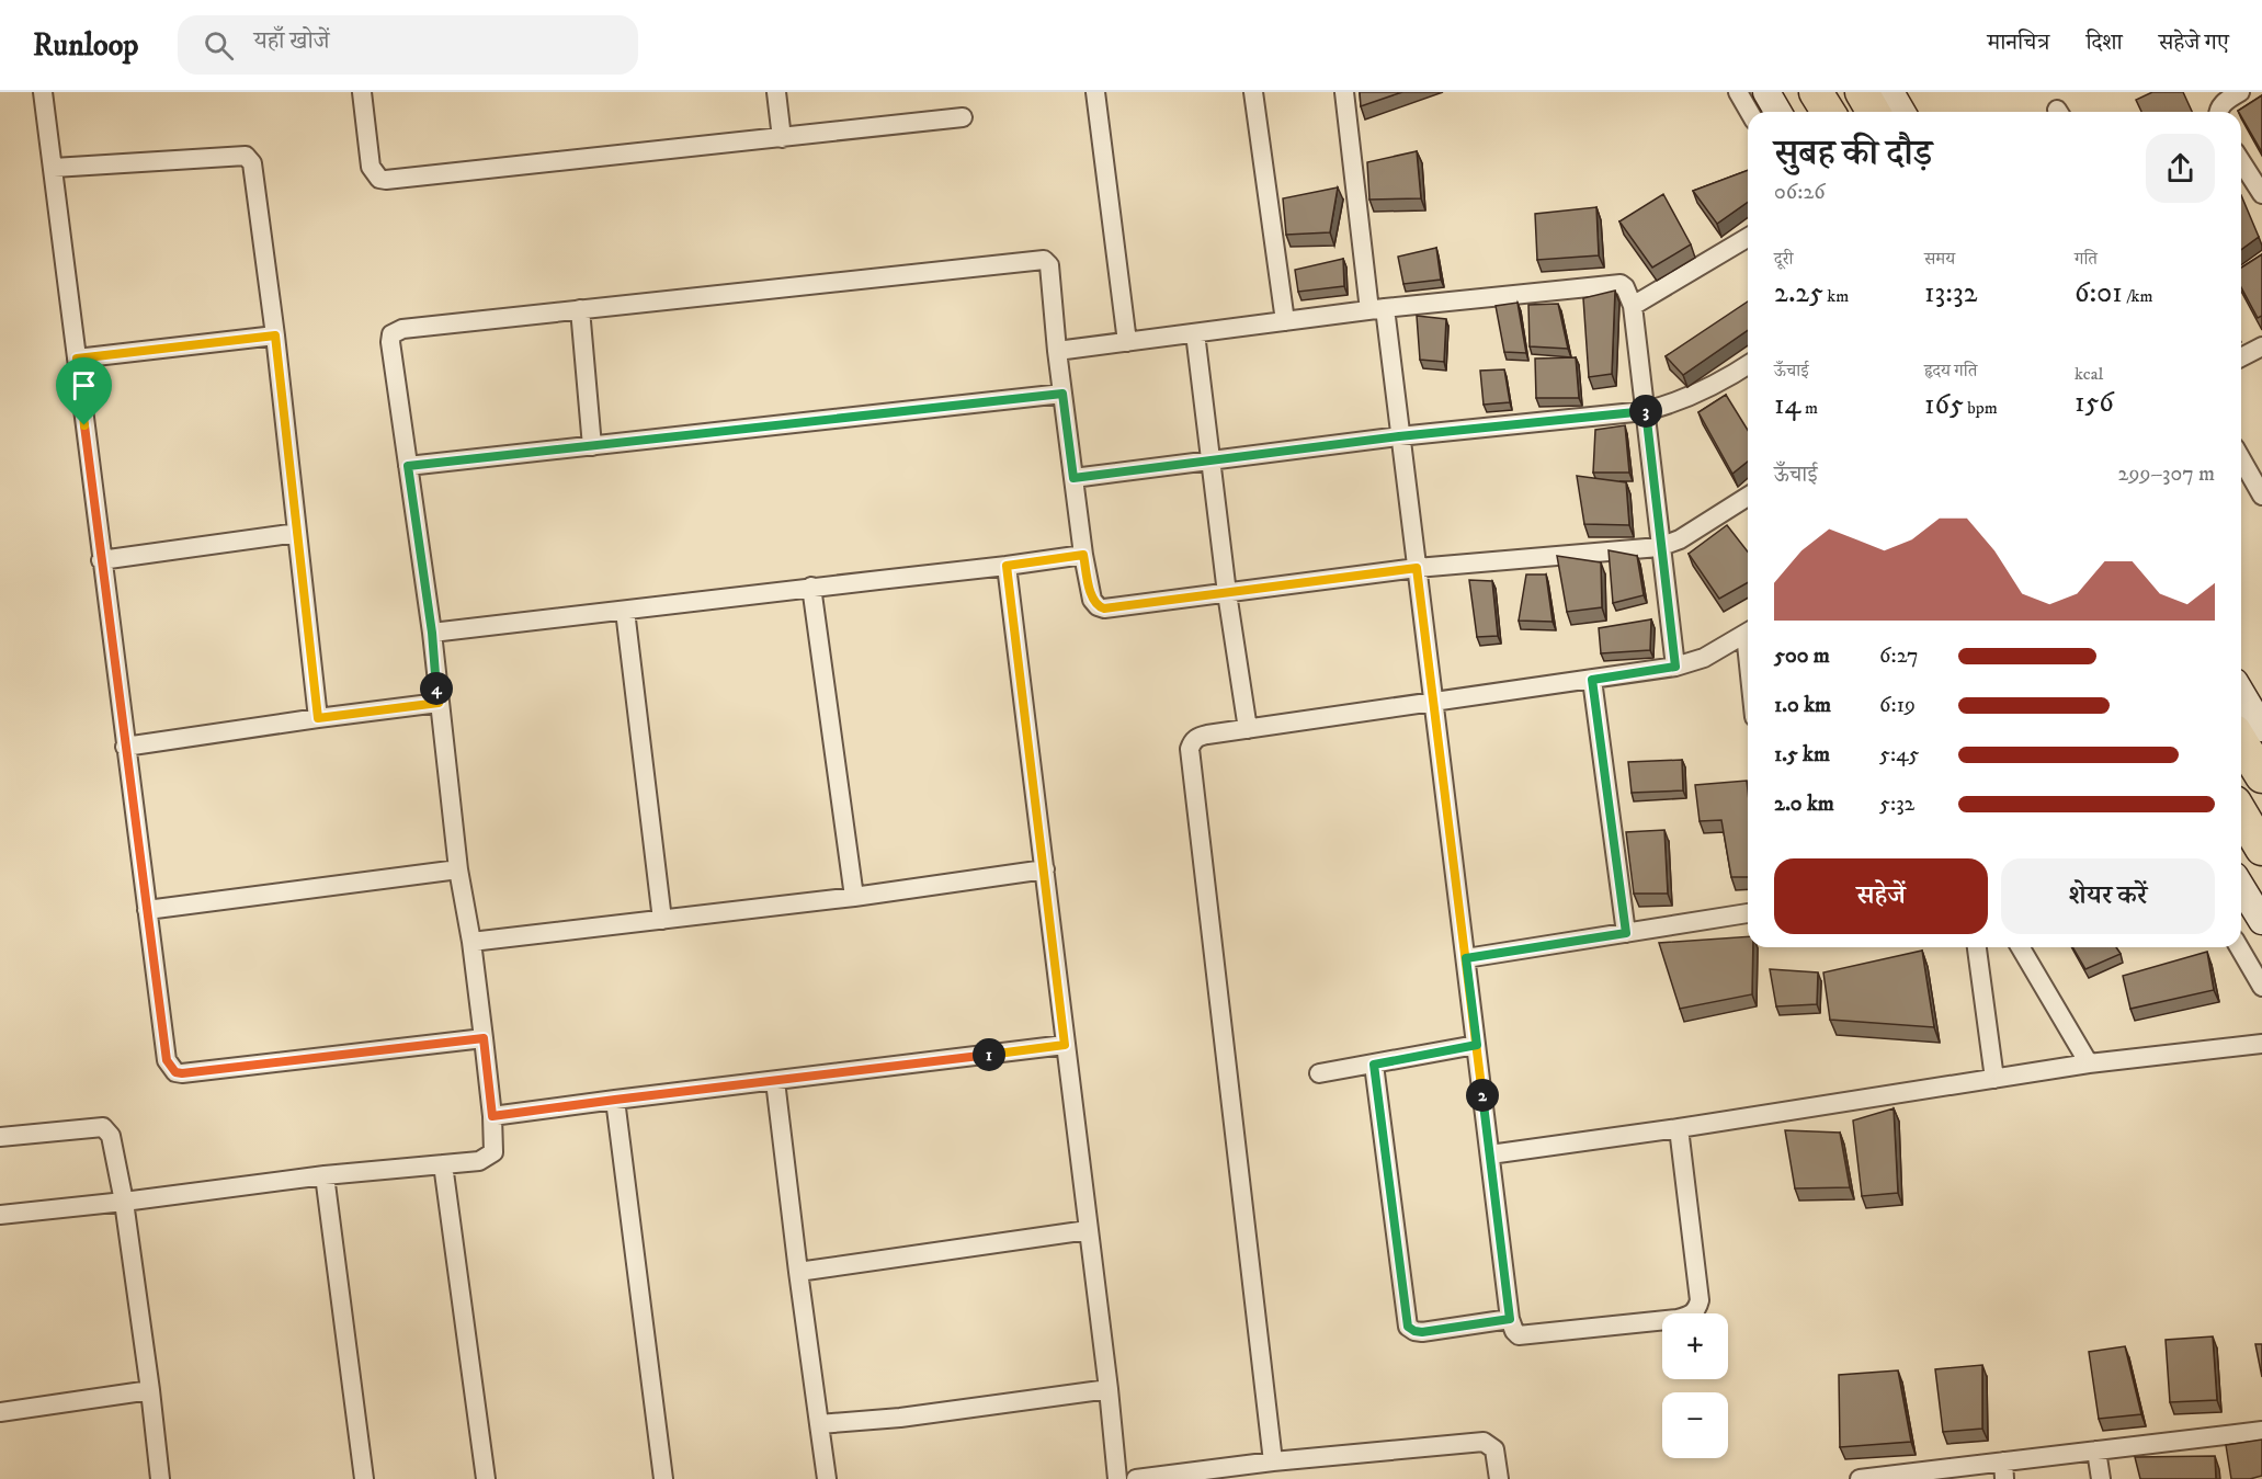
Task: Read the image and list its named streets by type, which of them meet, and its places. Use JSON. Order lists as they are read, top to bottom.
{
  "page": {
    "header": "Runloop",
    "search": "यहाँ खोजें",
    "nav": ["मानचित्र", "दिशा", "सहेजे गए"],
    "heading": ["सुबह की दौड़", "06:26"],
    "stats": [
      ["दूरी", "2.25 km"],
      ["समय", "13:32"],
      ["गति", "6:01 /km"],
      ["ऊँचाई", "14 m"],
      ["हृदय गति", "165 bpm"],
      ["kcal", "156"]
    ],
    "pins": [
      "3",
      "4",
      "1",
      "2"
    ],
    "chart": ["ऊँचाई", "299–307 m"],
    "list": [
      {
        "name": "500 m",
        "note": "6:27"
      },
      {
        "name": "1.0 km",
        "note": "6:19"
      },
      {
        "name": "1.5 km",
        "note": "5:45"
      },
      {
        "name": "2.0 km",
        "note": "5:32"
      }
    ],
    "buttons": ["सहेजें", "शेयर करें"],
    "map_buttons": ["+", "−"]
  }
}
